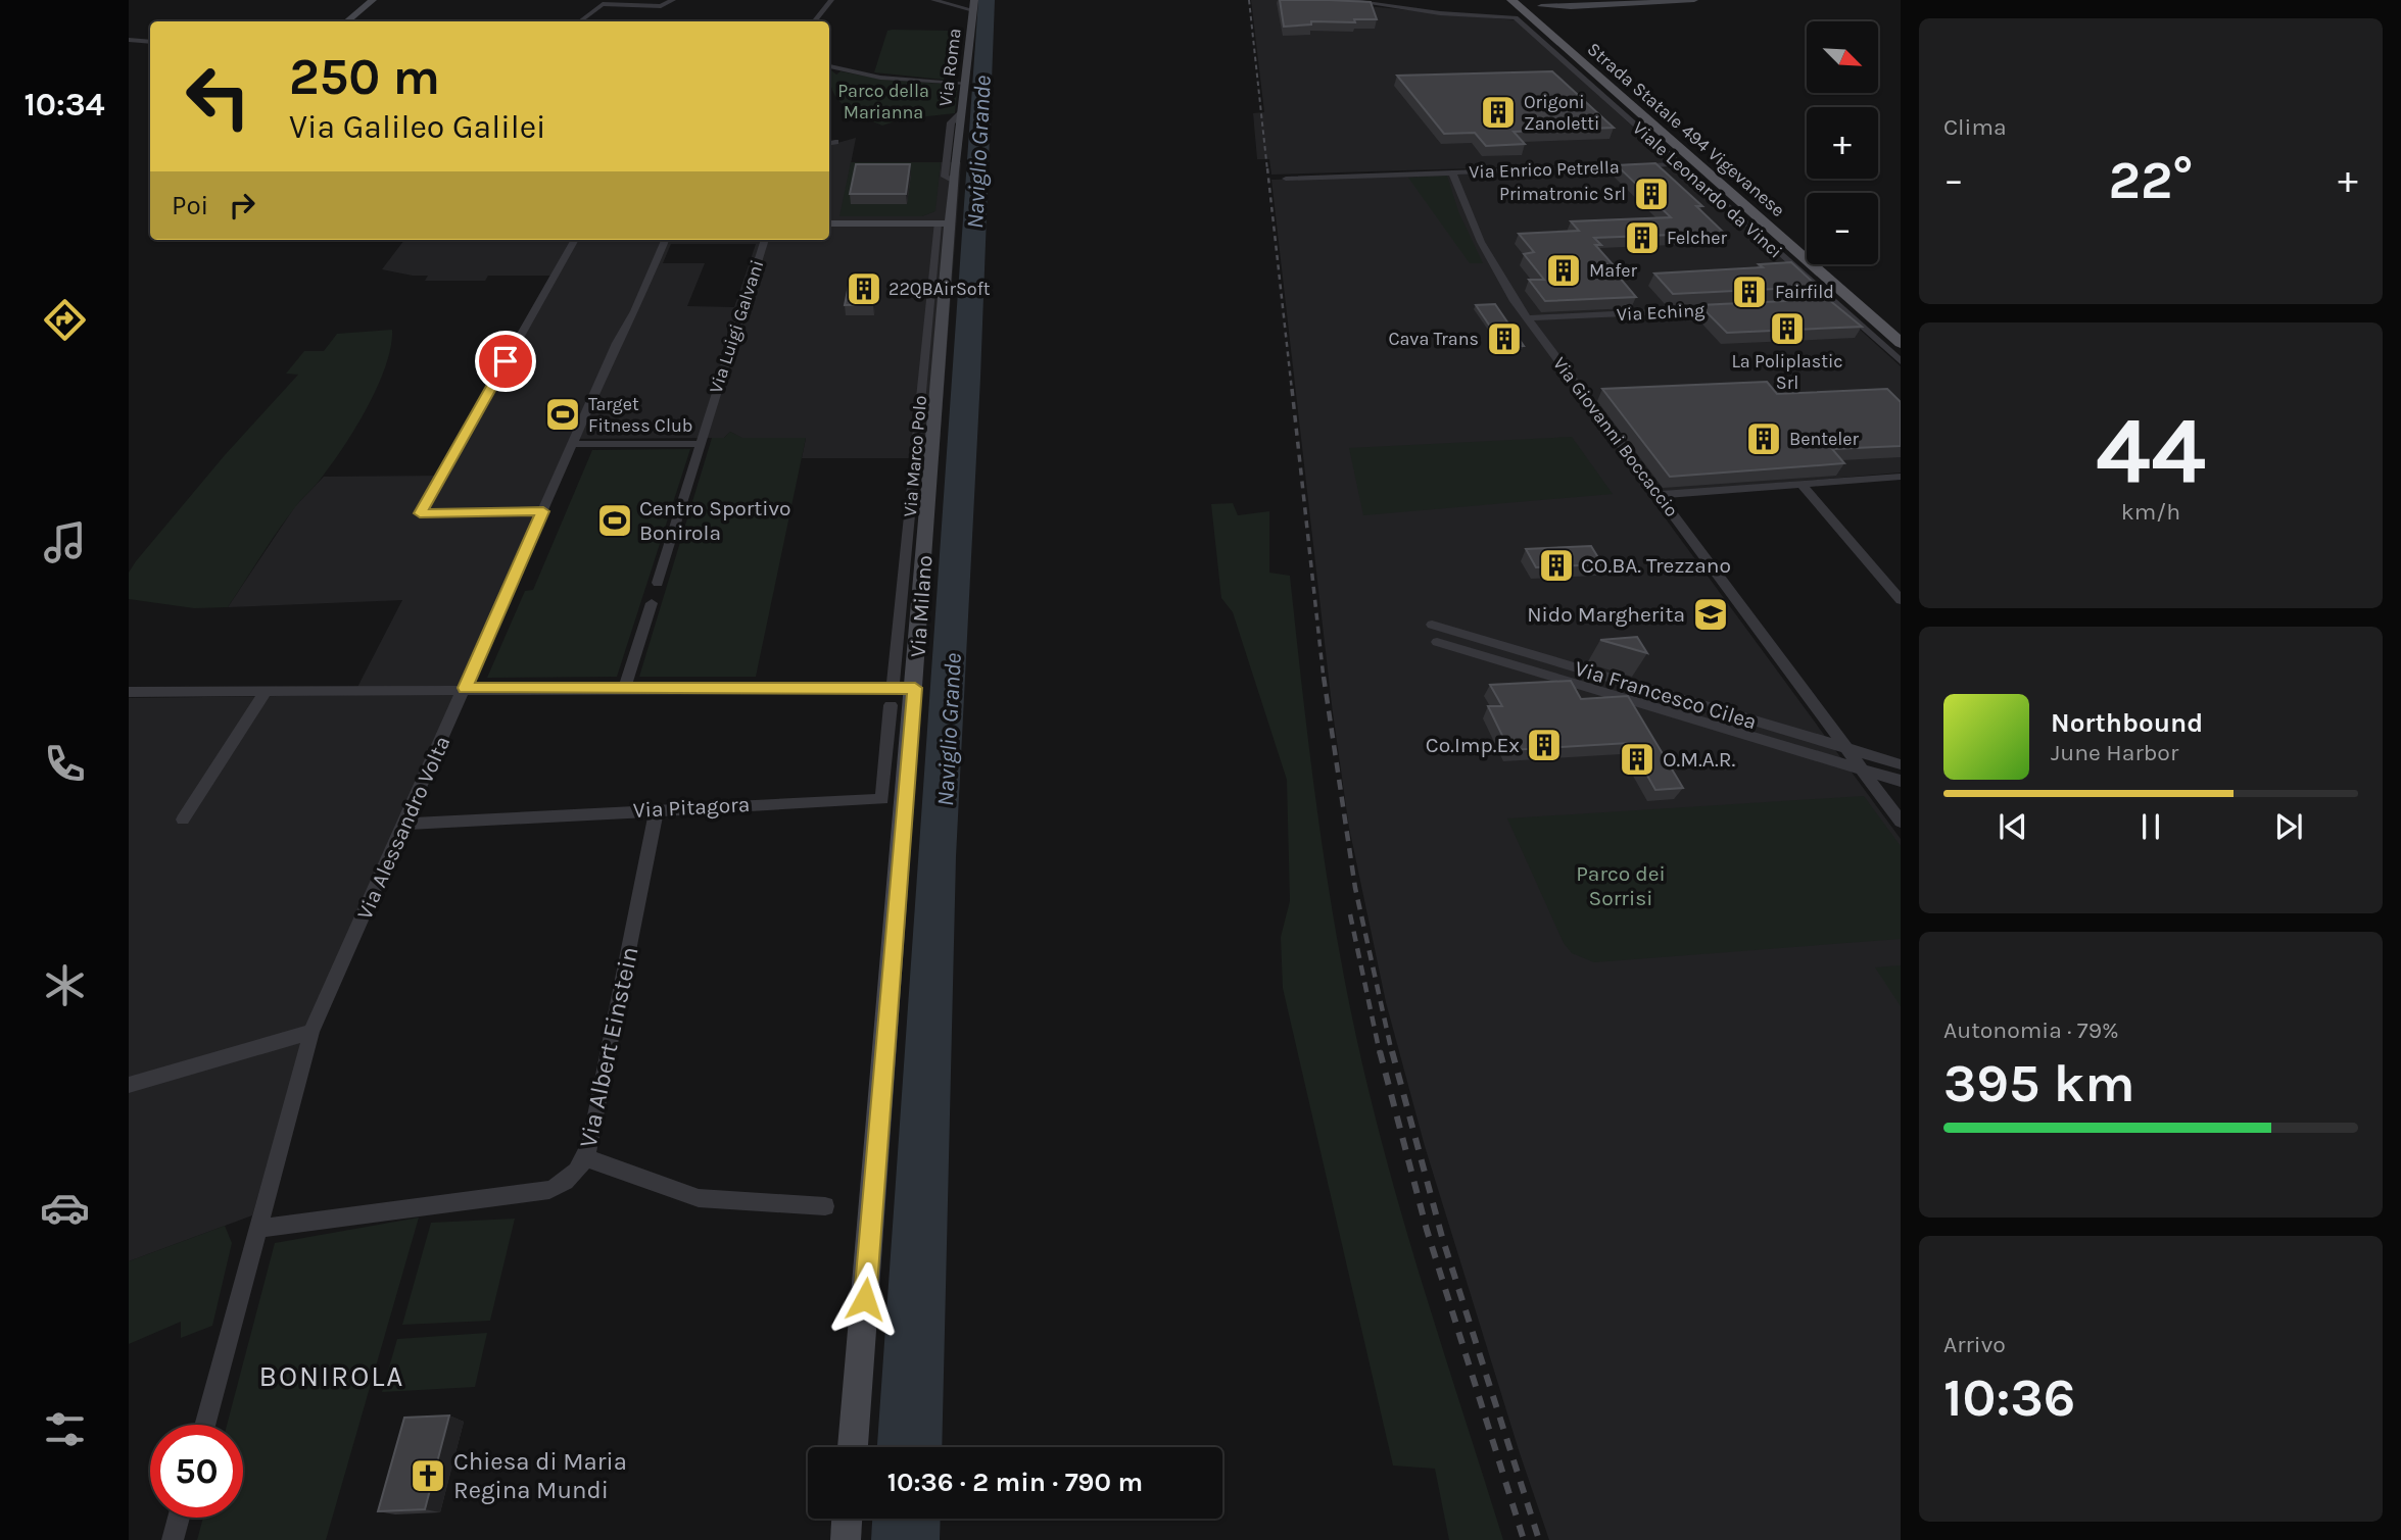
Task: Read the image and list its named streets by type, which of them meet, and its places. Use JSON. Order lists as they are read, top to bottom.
{
  "streets": {
    "main road": ["Via Roma", "Strada Statale 494 Vigevanese", "Via Milano"],
    "street": [
      "Via Enrico Petrella",
      "Viale Leonardo da Vinci",
      "Via Eching",
      "Via Luigi Galvani",
      "Via Giovanni Boccaccio",
      "Via Marco Polo",
      "Via Francesco Cilea",
      "Via Pitagora",
      "Via Alessandro Volta",
      "Via Albert Einstein"
    ]
  },
  "crossings": [
    ["Via Roma", "Via Marco Polo"],
    ["Via Roma", "Via Milano"],
    ["Strada Statale 494 Vigevanese", "Viale Leonardo da Vinci"],
    ["Via Enrico Petrella", "Viale Leonardo da Vinci"],
    ["Via Enrico Petrella", "Via Giovanni Boccaccio"],
    ["Via Eching", "Via Giovanni Boccaccio"],
    ["Via Giovanni Boccaccio", "Via Francesco Cilea"],
    ["Via Marco Polo", "Via Milano"],
    ["Via Pitagora", "Via Alessandro Volta"],
    ["Via Pitagora", "Via Albert Einstein"],
    ["Via Alessandro Volta", "Via Albert Einstein"]
  ],
  "districts": ["BONIROLA"],
  "water": ["Naviglio Grande"],
  "parks": ["Parco della Marianna", "Parco dei Sorrisi"],
  "places": {
    "building": [
      "Origoni Zanoletti",
      "Primatronic Srl",
      "Felcher",
      "Mafer",
      "22QBAirSoft",
      "Fairfild",
      "La Poliplastic Srl",
      "Cava Trans",
      "Benteler",
      "CO.BA. Trezzano",
      "Co.Imp.Ex",
      "O.M.A.R."
    ],
    "sports": ["Target Fitness Club", "Centro Sportivo Bonirola"],
    "school or university": ["Nido Margherita"],
    "church": ["Chiesa di Maria Regina Mundi"]
  },
  "north": "bottom right",
  "page": {
    "tabs": "10:34",
    "tile": [
      "Clima",
      ["44", "km/h"],
      ["Autonomia · 79%", "395 km"],
      ["Arrivo", "10:36"]
    ],
    "map_buttons": ["+", "−"],
    "turn": ["250 m", "Via Galileo Galilei"],
    "heat": ["−", "22°", "+"],
    "then": "Poi",
    "song": ["Northbound", "June Harbor"],
    "limit": "50",
    "trip": "10:36 · 2 min · 790 m"
  }
}
